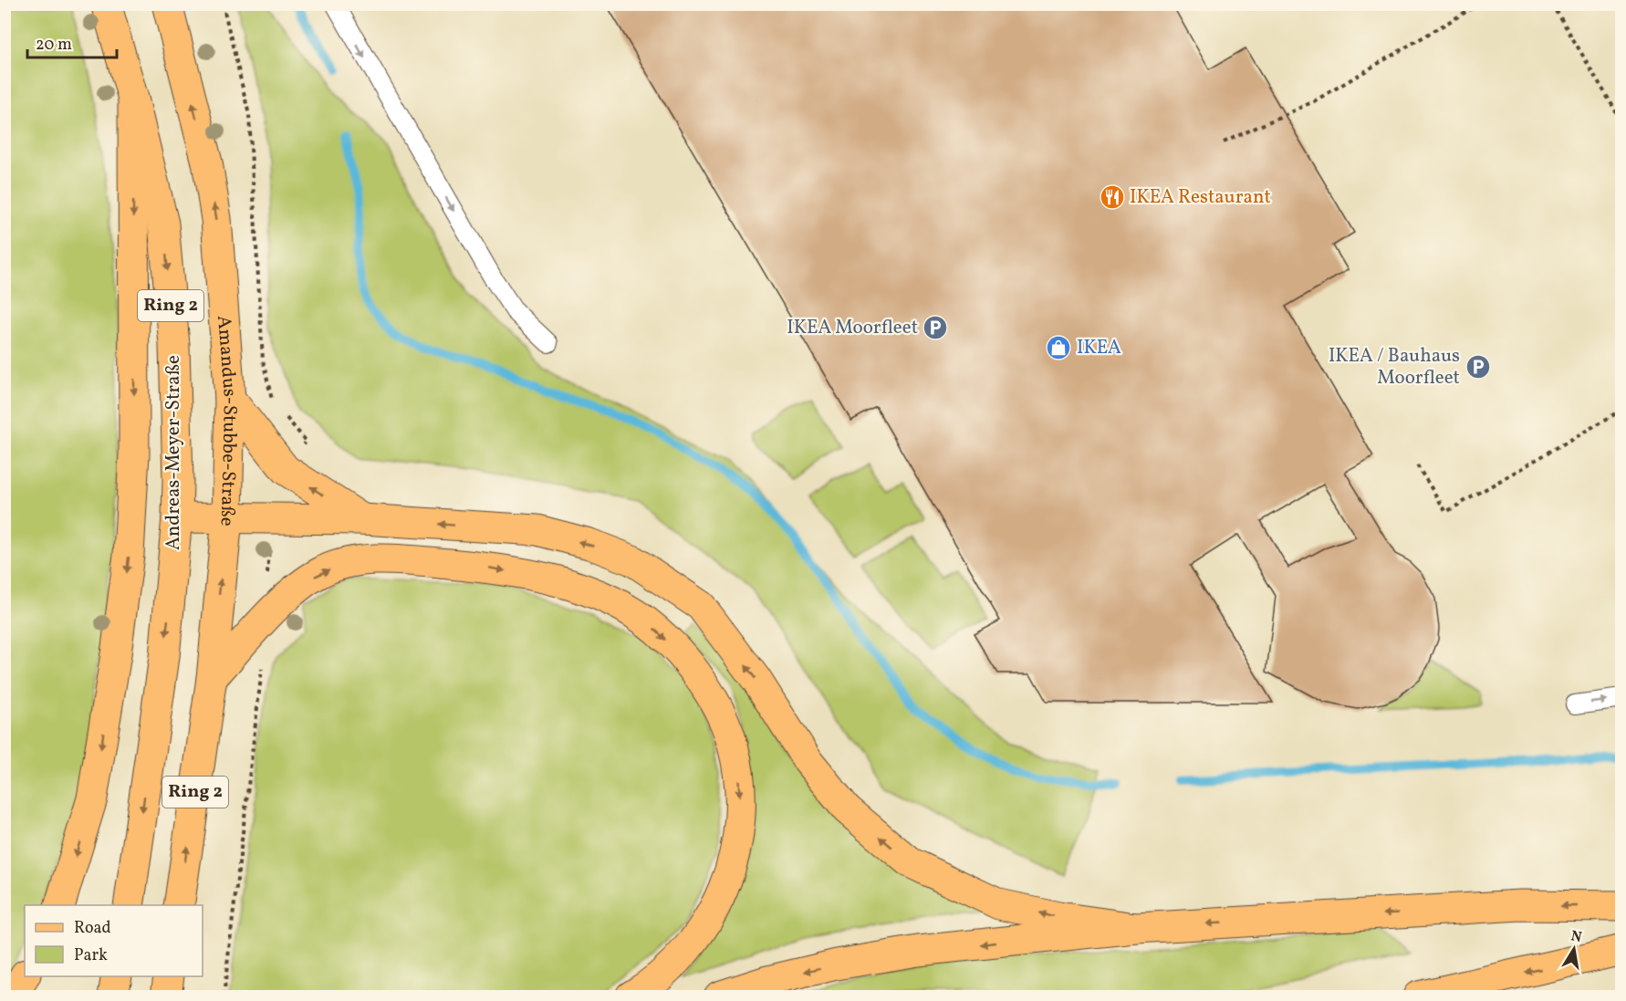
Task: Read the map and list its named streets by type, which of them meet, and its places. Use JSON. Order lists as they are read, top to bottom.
{
  "streets": {
    "main road": ["Ring 2", "Amandus-Stubbe-Straße", "Andreas-Meyer-Straße"]
  },
  "places": {
    "restaurant": ["IKEA Restaurant"],
    "parking": ["IKEA Moorfleet", "IKEA / Bauhaus Moorfleet"],
    "shop": ["IKEA"]
  },
  "legend": ["Road", "Park"],
  "scale_bar": "20 m",
  "north": "top"
}
